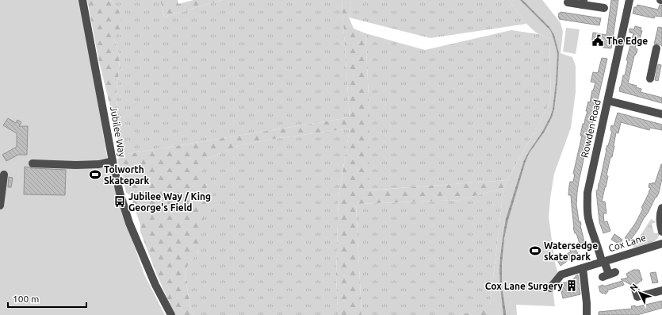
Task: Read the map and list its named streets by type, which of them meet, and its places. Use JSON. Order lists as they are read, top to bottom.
{
  "streets": {
    "street": ["Rowden Road", "Jubilee Way", "Cox Lane"]
  },
  "crossings": [
    ["Rowden Road", "Cox Lane"]
  ],
  "places": {
    "public building": ["The Edge"],
    "sports": ["Tolworth Skatepark", "Watersedge skate park"],
    "bus stop": ["Jubilee Way / King George's Field"],
    "building": ["Cox Lane Surgery"]
  },
  "scale_bar": "100 m",
  "north": "top left"
}
